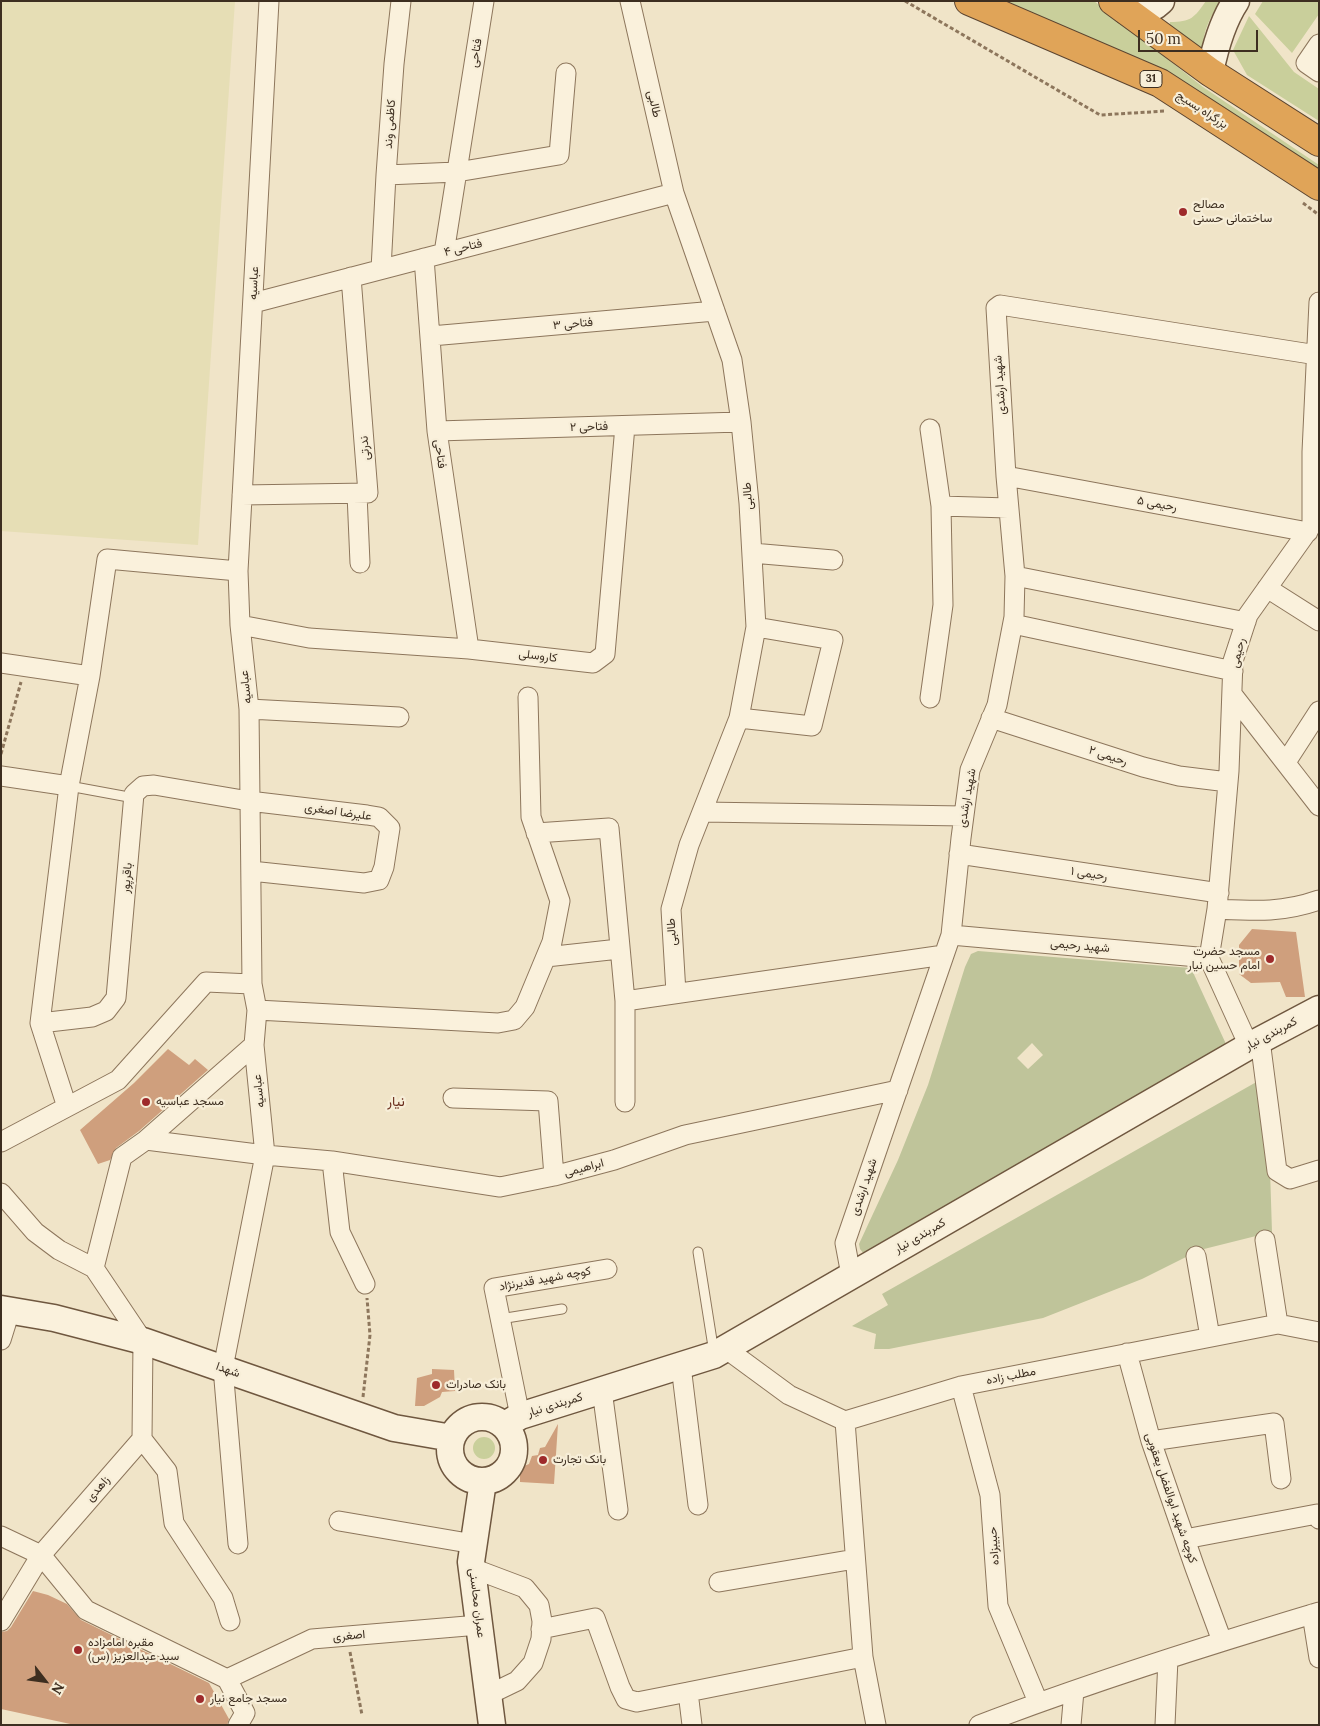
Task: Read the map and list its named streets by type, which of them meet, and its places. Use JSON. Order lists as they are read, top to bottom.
{
  "streets": {
    "highway": ["31", "بزرگراه بسیج"],
    "main road": ["کمربندی نیار", "شهدا", "عمران محاسنی"],
    "street": [
      "فتاحی",
      "طالبی",
      "کاظمی وند",
      "فتاحی ۴",
      "عباسیه",
      "فتاحی ۳",
      "شهید ارشدی",
      "فتاحی ۲",
      "ندرتی",
      "رحیمی ۵",
      "رحیمی",
      "کاروسلی",
      "رحیمی ۲",
      "علیرضا اصغری",
      "رحیمی ۱",
      "باقرپور",
      "شهید رحیمی",
      "ابراهیمی",
      "کوچه شهید قدیرنژاد",
      "مطلب زاده",
      "زاهدی",
      "کوچه شهید ابوالفضل یعقوبی",
      "حبیبزاده",
      "اصغری"
    ]
  },
  "crossings": [
    ["فتاحی", "فتاحی ۴"],
    ["فتاحی", "فتاحی ۳"],
    ["فتاحی", "فتاحی ۲"],
    ["فتاحی", "کاروسلی"],
    ["طالبی", "فتاحی ۴"],
    ["طالبی", "فتاحی ۳"],
    ["طالبی", "فتاحی ۲"],
    ["کاظمی وند", "فتاحی ۴"],
    ["فتاحی ۴", "عباسیه"],
    ["فتاحی ۴", "ندرتی"],
    ["عباسیه", "کاروسلی"],
    ["عباسیه", "علیرضا اصغری"],
    ["عباسیه", "ابراهیمی"],
    ["عباسیه", "شهدا"],
    ["شهید ارشدی", "رحیمی ۵"],
    ["شهید ارشدی", "رحیمی"],
    ["شهید ارشدی", "رحیمی ۲"],
    ["شهید ارشدی", "رحیمی ۱"],
    ["شهید ارشدی", "شهید رحیمی"],
    ["شهید ارشدی", "کمربندی نیار"],
    ["شهید ارشدی", "ابراهیمی"],
    ["فتاحی ۲", "کاروسلی"],
    ["رحیمی ۵", "رحیمی"],
    ["رحیمی", "رحیمی ۲"],
    ["رحیمی", "رحیمی ۱"],
    ["رحیمی", "شهید رحیمی"],
    ["کمربندی نیار", "کوچه شهید قدیرنژاد"],
    ["کمربندی نیار", "شهدا"],
    ["کمربندی نیار", "عمران محاسنی"],
    ["کوچه شهید قدیرنژاد", "شهدا"],
    ["کوچه شهید قدیرنژاد", "عمران محاسنی"],
    ["شهدا", "عمران محاسنی"],
    ["مطلب زاده", "کوچه شهید ابوالفضل یعقوبی"],
    ["مطلب زاده", "حبیبزاده"],
    ["عمران محاسنی", "اصغری"]
  ],
  "districts": ["نیار"],
  "places": [
    "مصالح ساختمانی حسنی",
    "مسجد حضرت امام حسین نیار",
    "مسجد عباسیه",
    "بانک صادرات",
    "بانک تجارت",
    "مقبره امامزاده سید عبدالعزیز (س)",
    "مسجد جامع نیار"
  ],
  "scale_bar": "50 m",
  "north": "bottom right"
}
